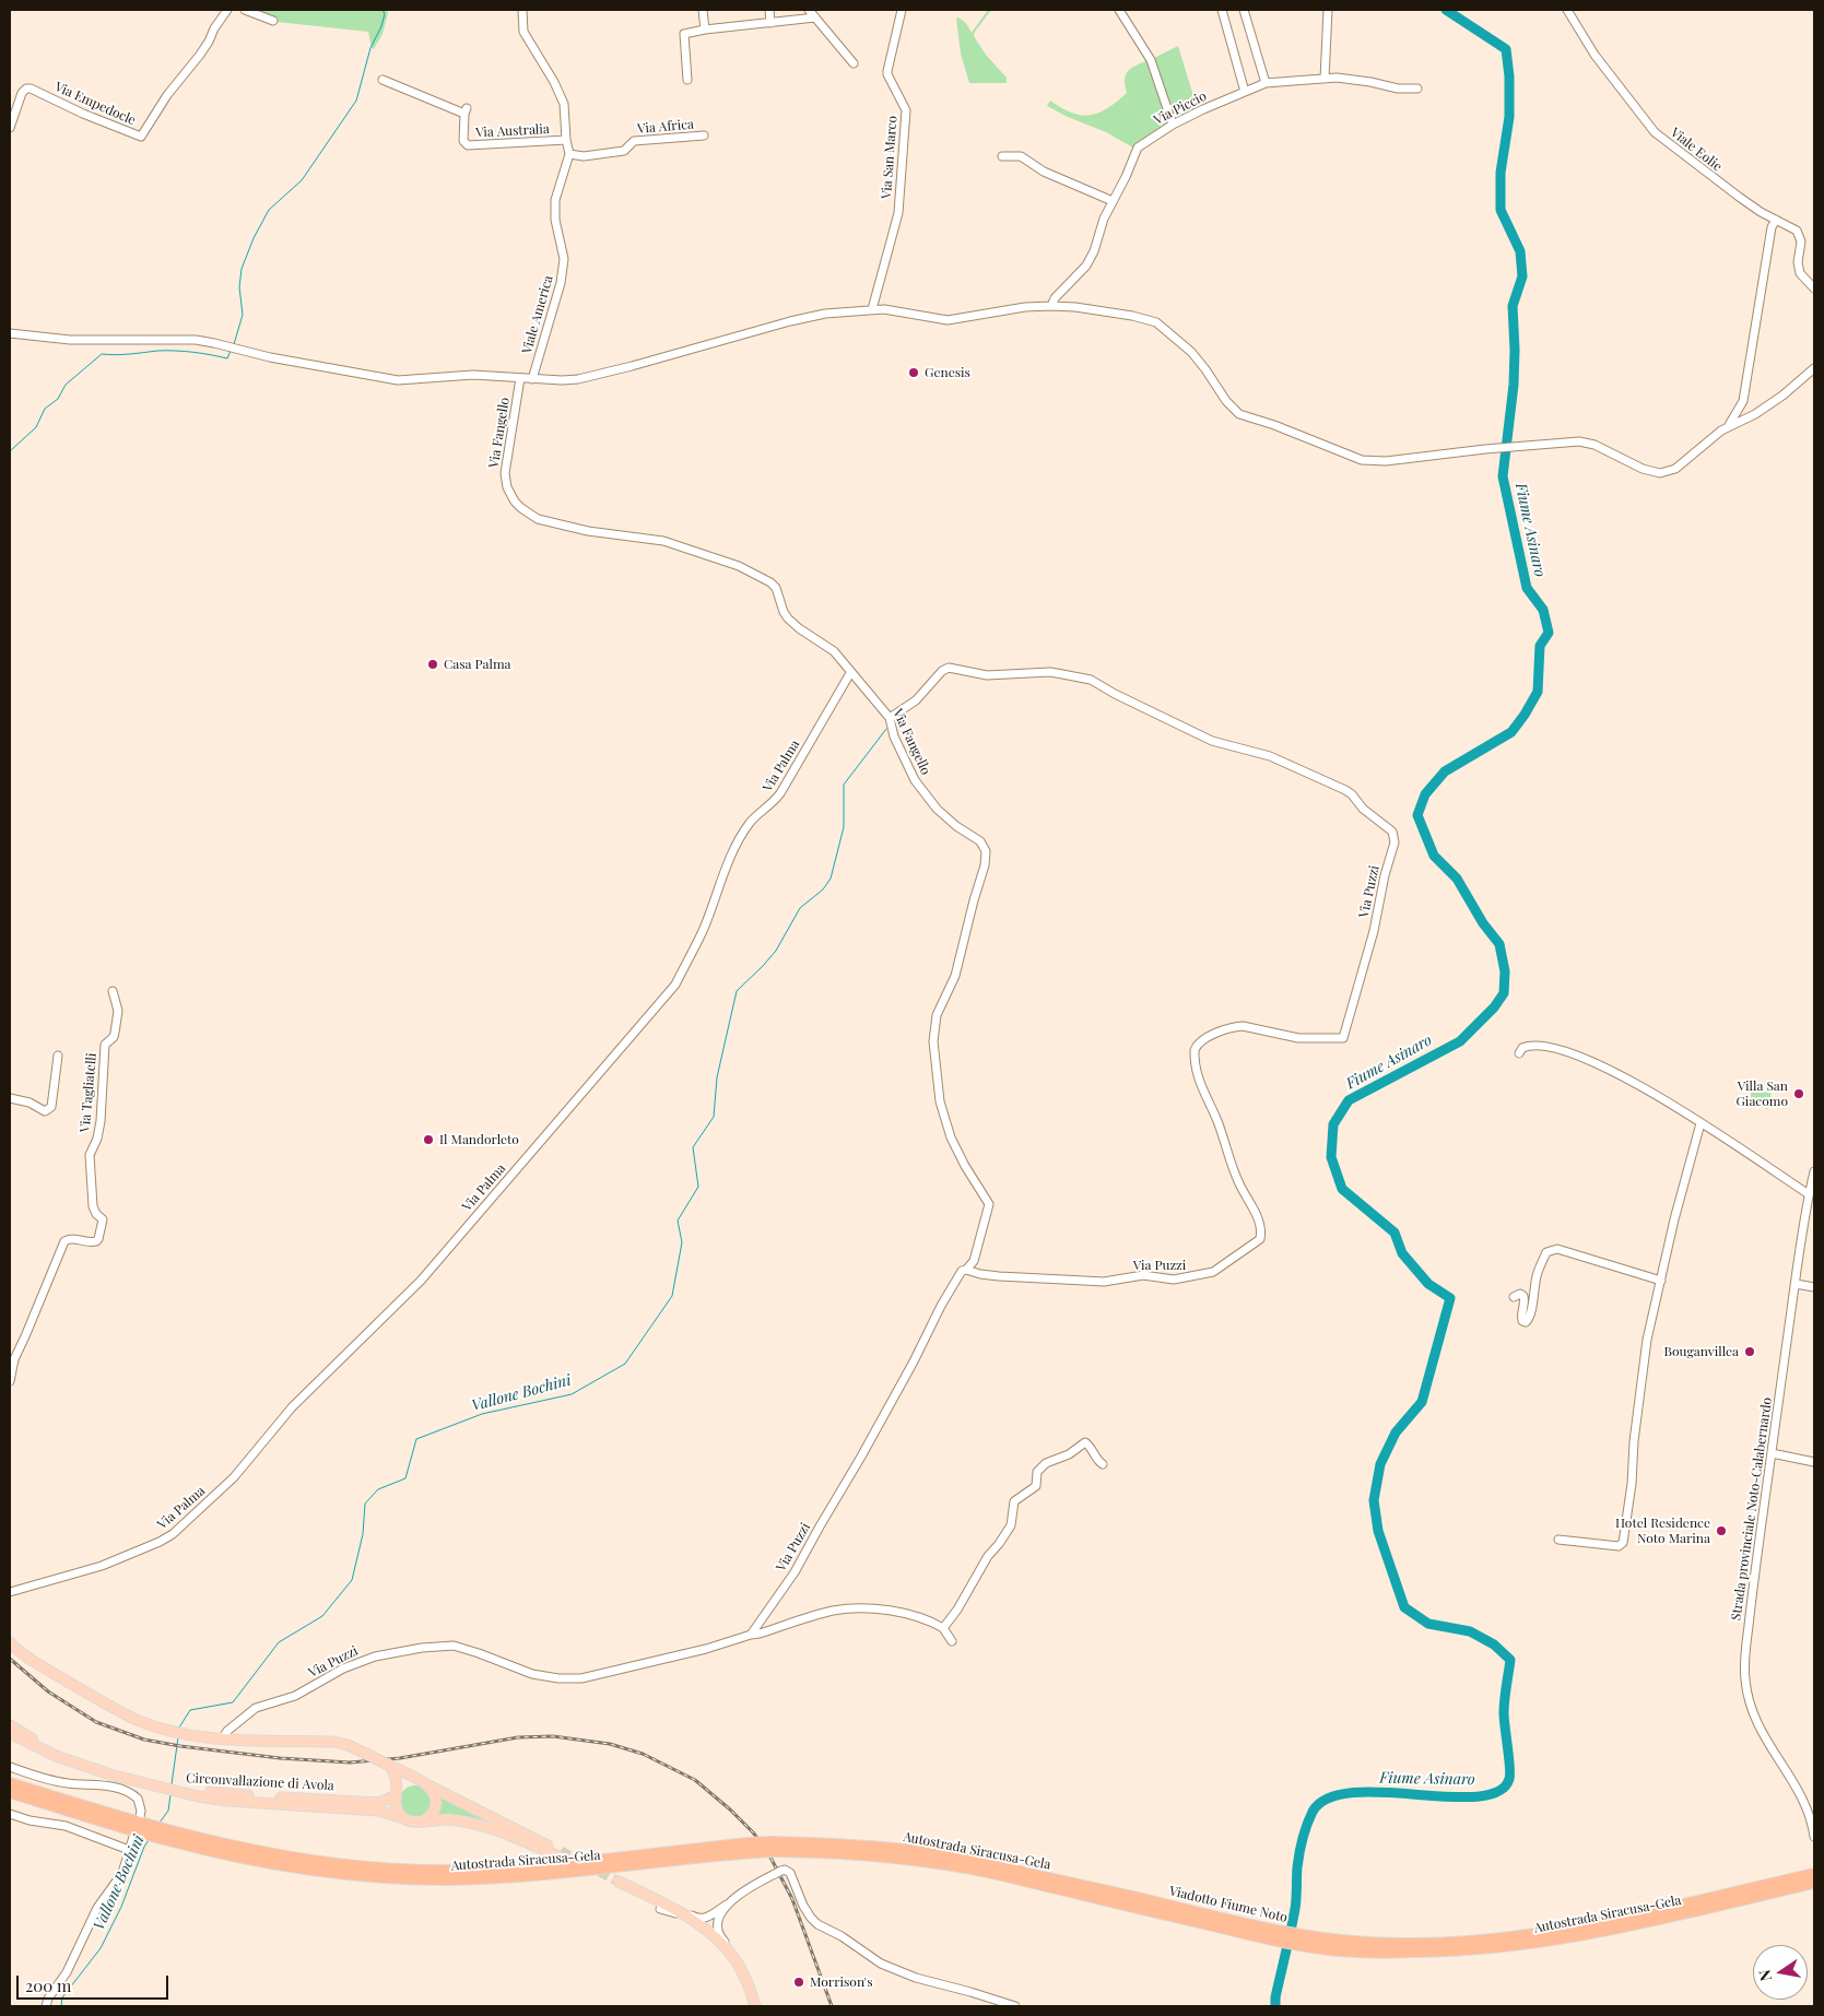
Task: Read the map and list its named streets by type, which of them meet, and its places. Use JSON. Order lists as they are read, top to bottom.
{
  "streets": {
    "highway": ["Autostrada Siracusa-Gela", "Viadotto Fiume Noto"],
    "main road": ["Circonvallazione di Avola"],
    "street": [
      "Via Empedocle",
      "Via Piccio",
      "Via Africa",
      "Via Australia",
      "Viale Eolie",
      "Via San Marco",
      "Viale America",
      "Via Fangello",
      "Via Palma",
      "Via Puzzi",
      "Via Tagliatelli",
      "Strada provinciale Noto-Calabernardo"
    ]
  },
  "crossings": [
    ["Via Africa", "Viale America"],
    ["Via Fangello", "Via Palma"],
    ["Via Fangello", "Via Puzzi"],
    ["Autostrada Siracusa-Gela", "Viadotto Fiume Noto"]
  ],
  "water": ["Fiume Asinaro", "Vallone Bochini"],
  "places": [
    "Genesis",
    "Casa Palma",
    "Villa San Giacomo",
    "Il Mandorleto",
    "Bouganvillea",
    "Hotel Residence Noto Marina",
    "Morrison's"
  ],
  "scale_bar": "200 m",
  "north": "left"
}
